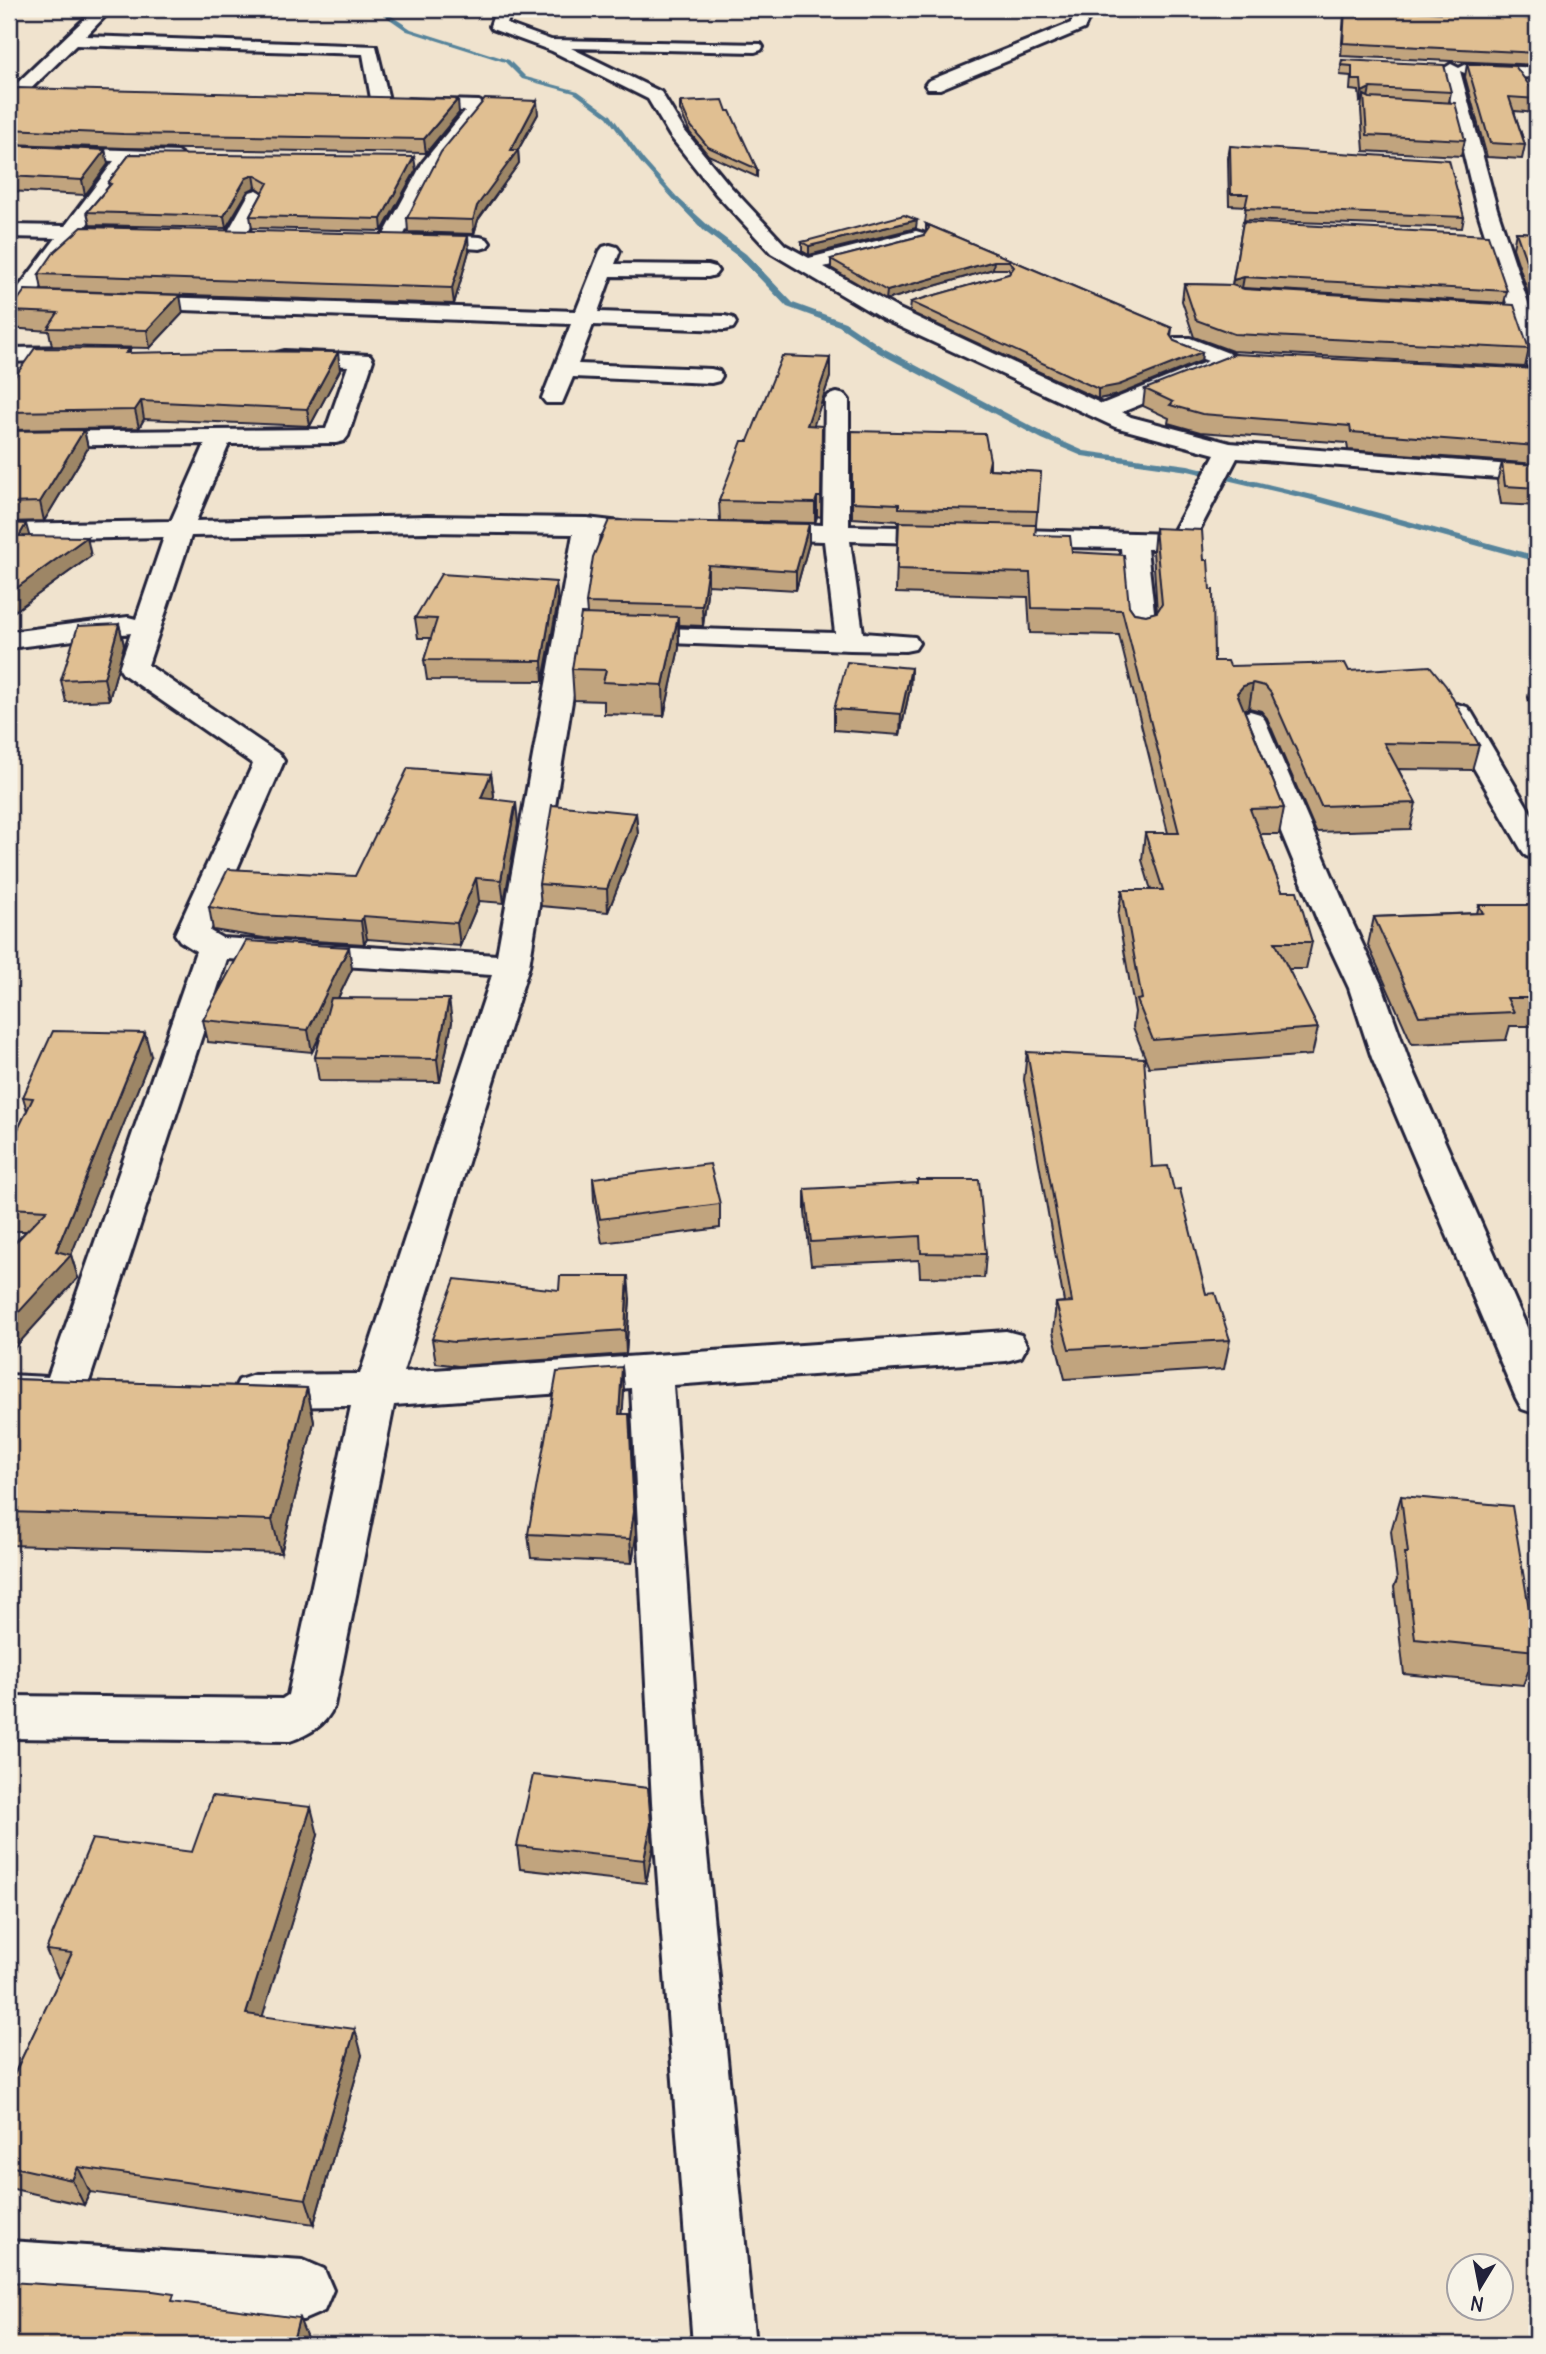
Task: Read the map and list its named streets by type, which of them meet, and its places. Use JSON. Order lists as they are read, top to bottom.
{
  "north": "bottom"
}
